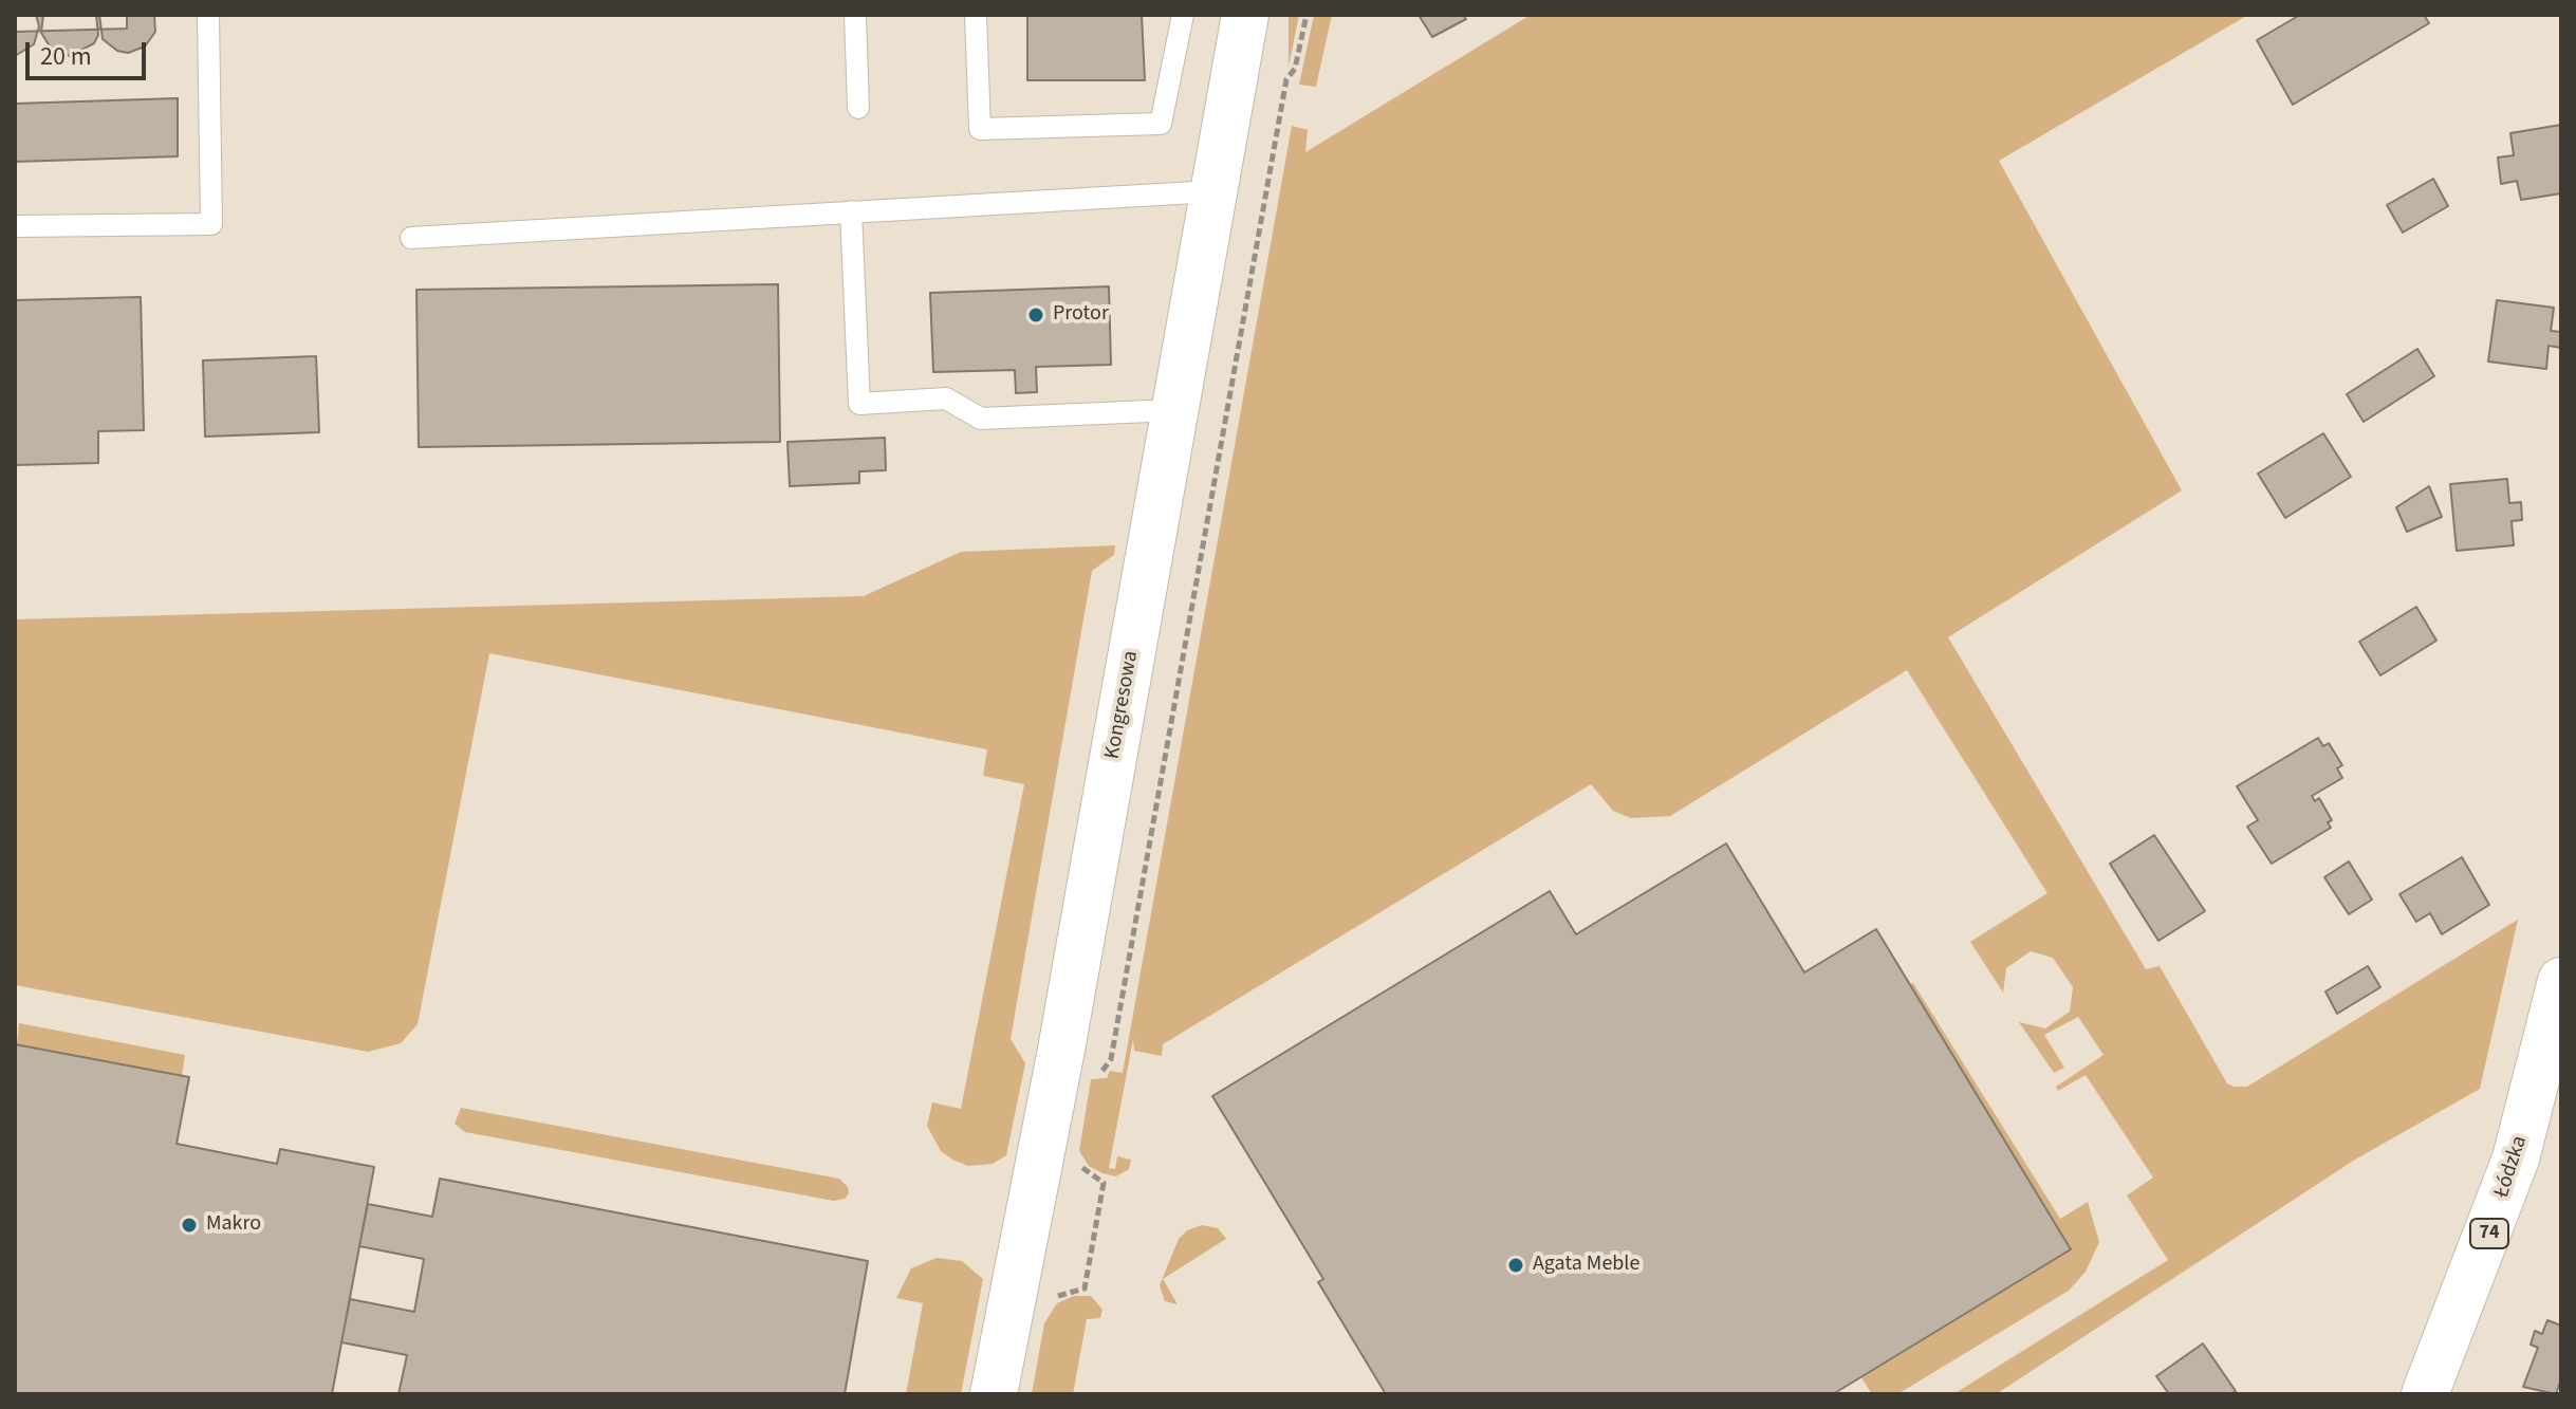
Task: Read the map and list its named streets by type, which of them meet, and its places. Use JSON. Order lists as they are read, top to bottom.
{
  "streets": {
    "street": ["Kongresowa", "Łódzka", "74"]
  },
  "places": ["Protor", "Makro", "Agata Meble"],
  "scale_bar": "20 m"
}
